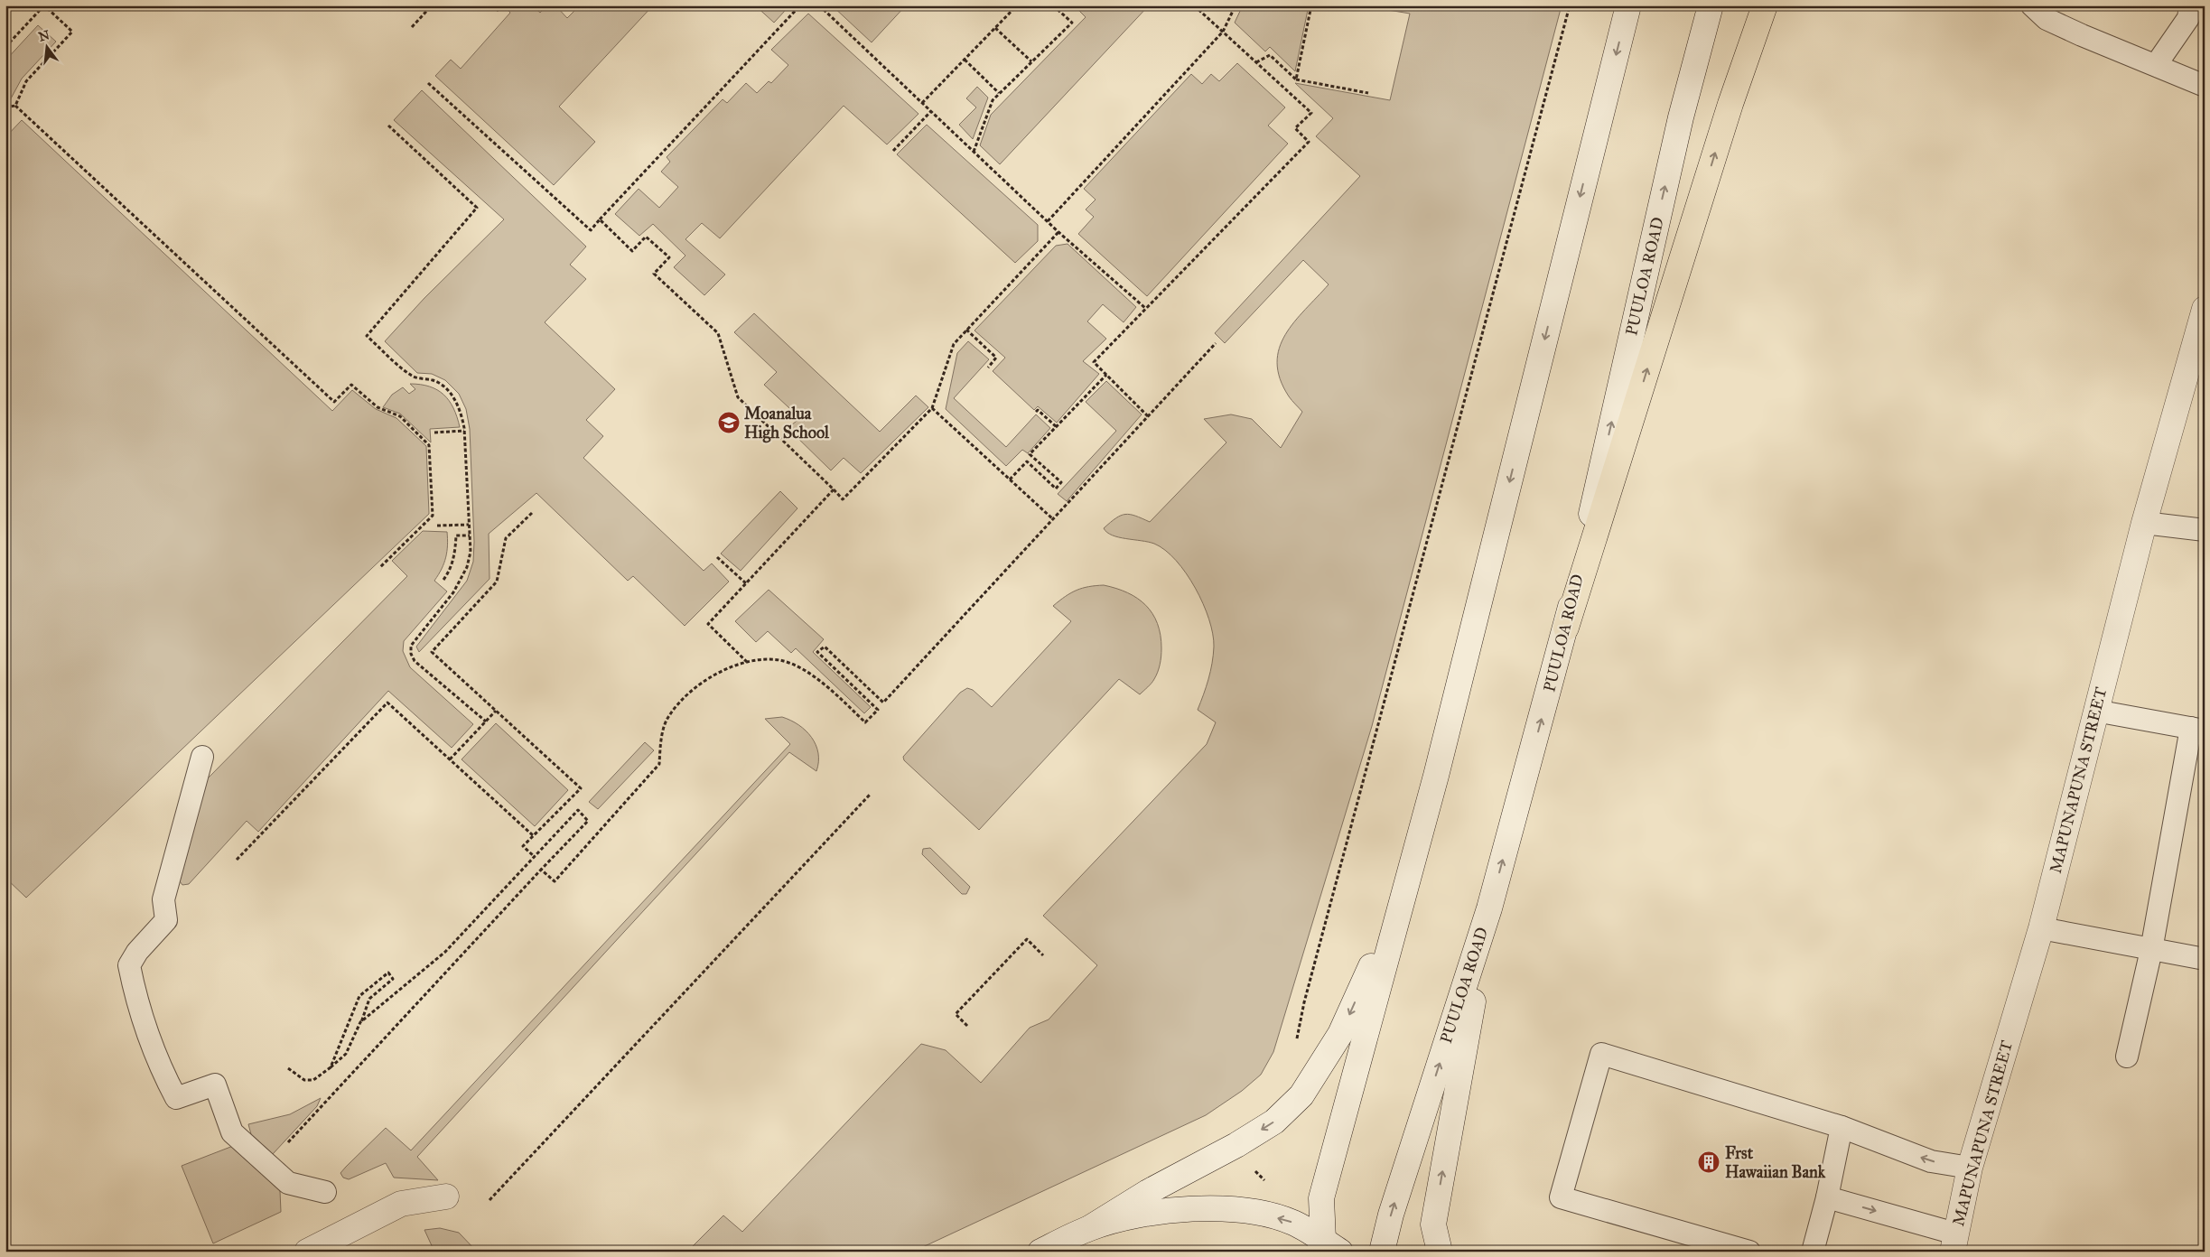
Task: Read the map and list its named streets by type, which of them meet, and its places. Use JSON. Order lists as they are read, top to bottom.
{
  "streets": {
    "main road": ["PUULOA ROAD", "MAPUNAPUNA STREET"]
  },
  "places": {
    "school or university": ["Moanalua High School"],
    "building": ["Frst Hawaiian Bank"]
  },
  "north": "top"
}
